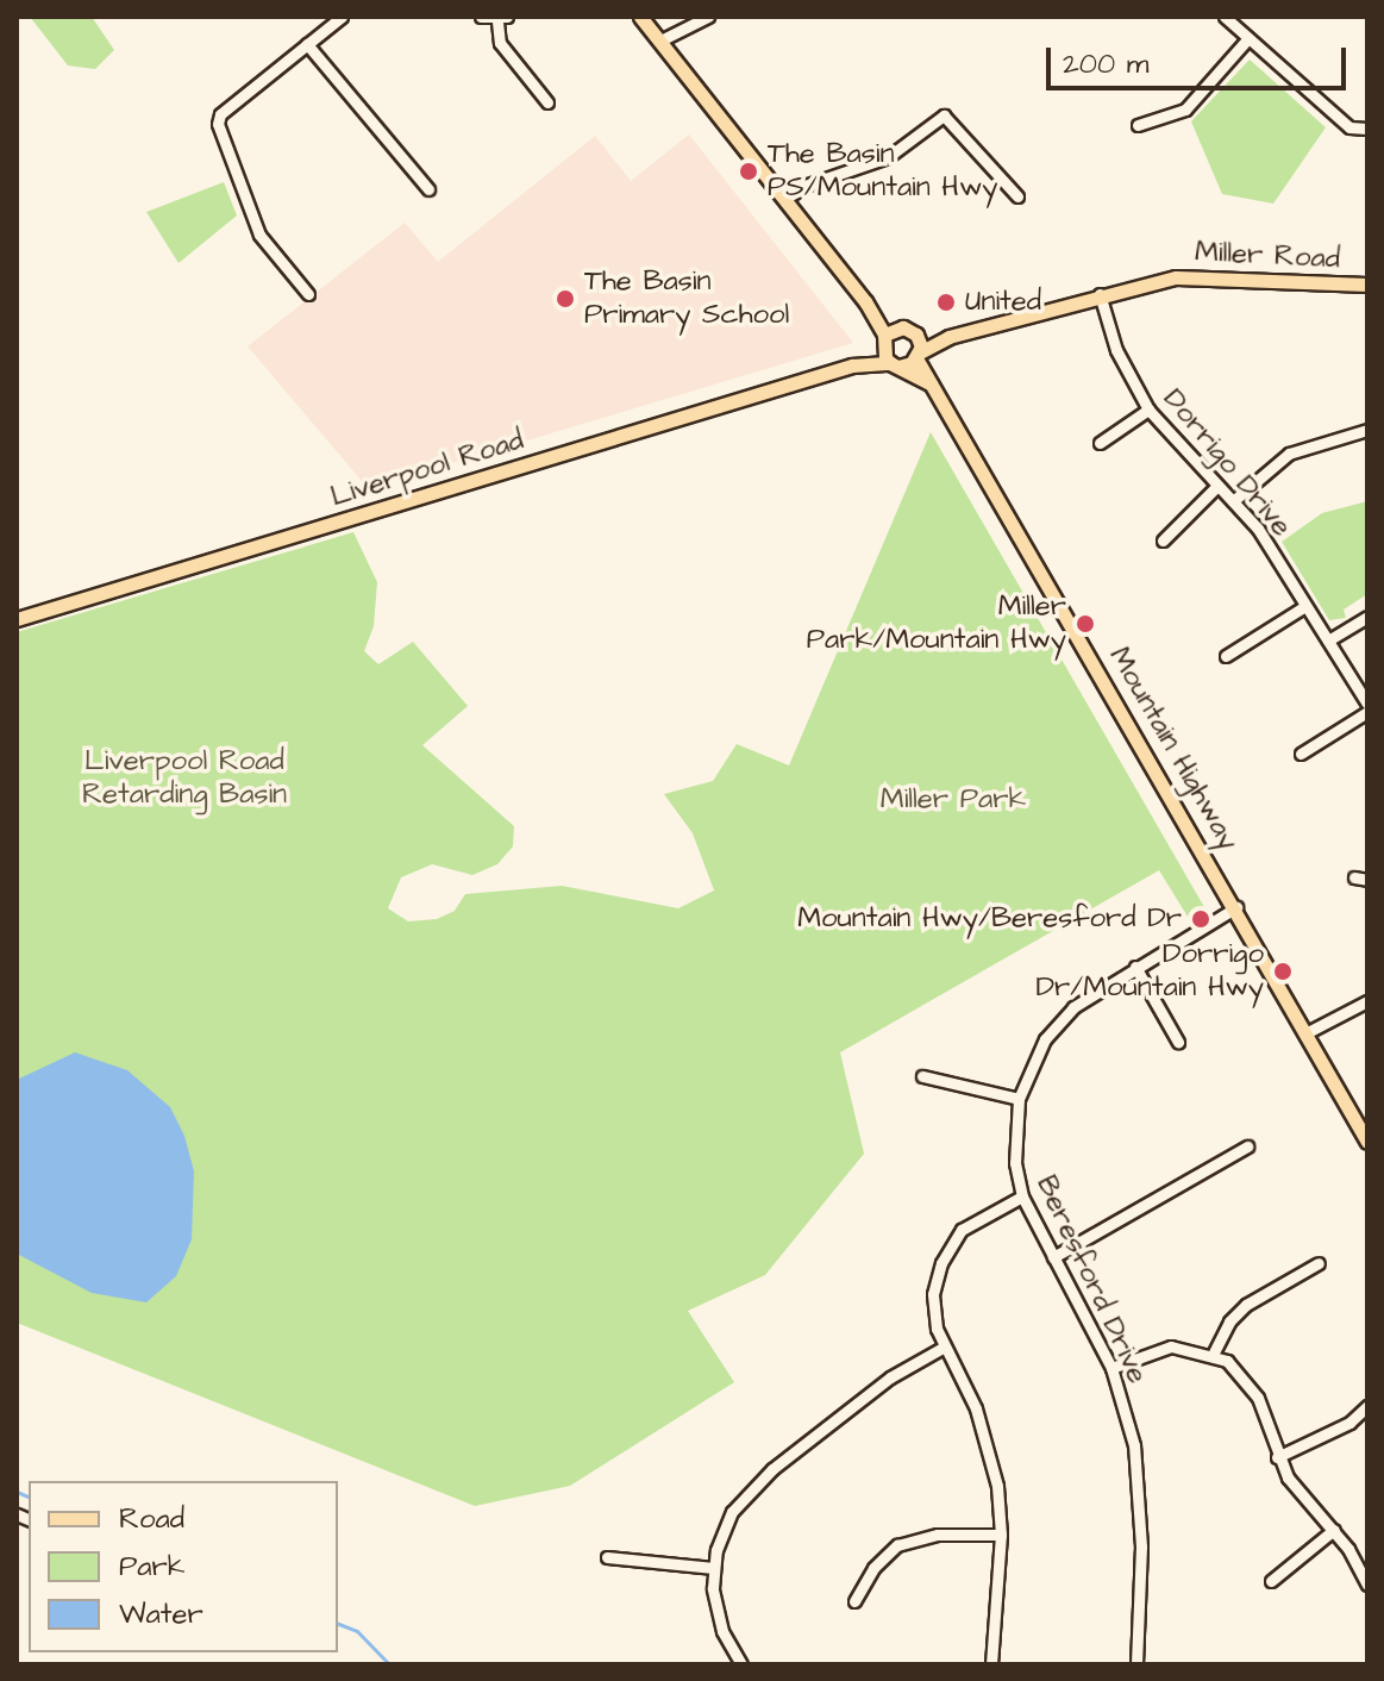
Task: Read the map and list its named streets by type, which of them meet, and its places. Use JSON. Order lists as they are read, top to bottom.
{
  "streets": {
    "main road": ["Miller Road", "Liverpool Road", "Mountain Highway"],
    "street": ["Dorrigo Drive", "Beresford Drive"]
  },
  "crossings": [
    ["Miller Road", "Dorrigo Drive"],
    ["Miller Road", "Liverpool Road"],
    ["Miller Road", "Mountain Highway"],
    ["Mountain Highway", "Beresford Drive"]
  ],
  "parks": ["Liverpool Road Retarding Basin", "Miller Park"],
  "places": [
    "The Basin PS/Mountain Hwy",
    "The Basin Primary School",
    "United",
    "Miller Park/Mountain Hwy",
    "Mountain Hwy/Beresford Dr",
    "Dorrigo Dr/Mountain Hwy"
  ],
  "legend": ["Road", "Park", "Water"],
  "scale_bar": "200 m"
}
